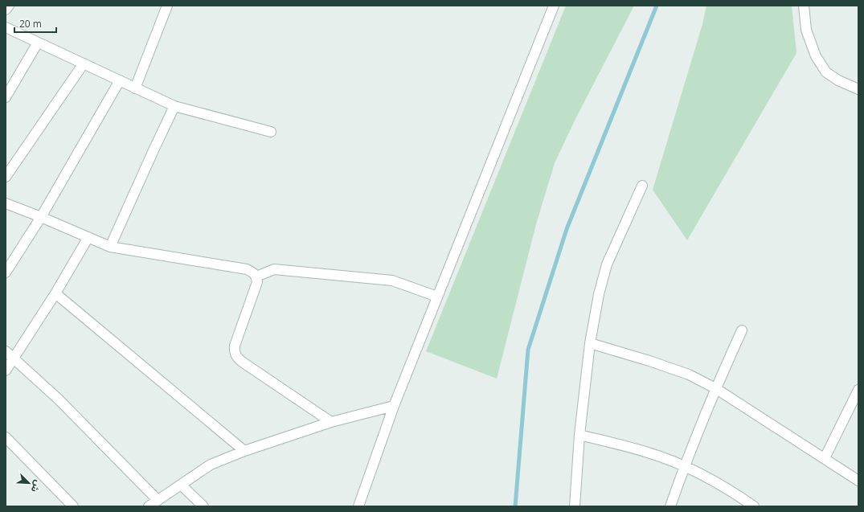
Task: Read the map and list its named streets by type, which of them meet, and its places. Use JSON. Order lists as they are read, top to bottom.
{
  "scale_bar": "20 m",
  "north": "bottom right"
}
